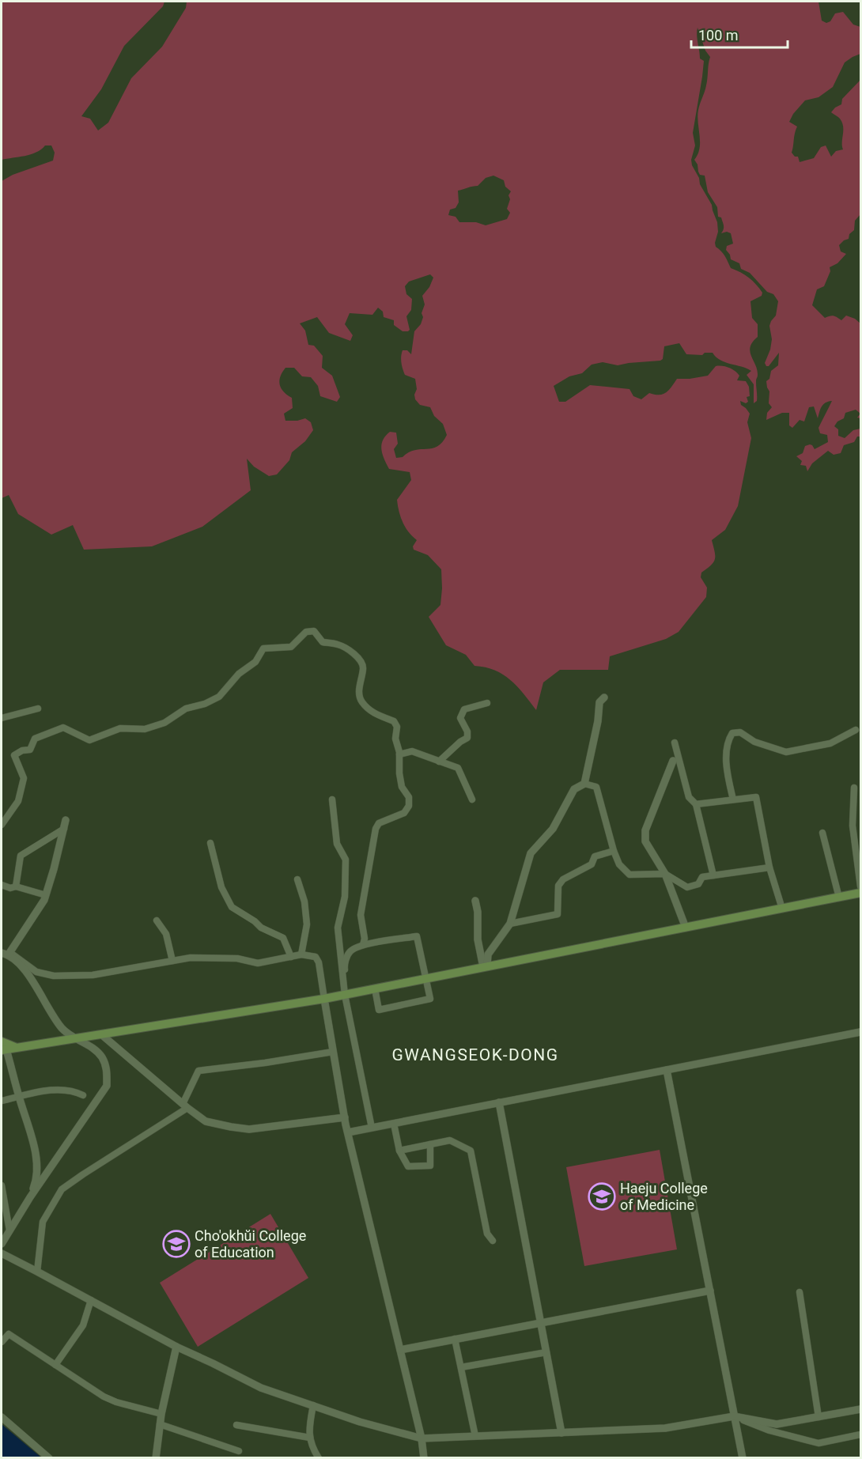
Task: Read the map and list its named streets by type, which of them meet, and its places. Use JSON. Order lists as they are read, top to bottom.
{
  "districts": ["GWANGSEOK-DONG"],
  "places": {
    "school or university": ["Haeju College of Medicine", "Cho'okhŭi College of Education"]
  },
  "scale_bar": "100 m"
}
